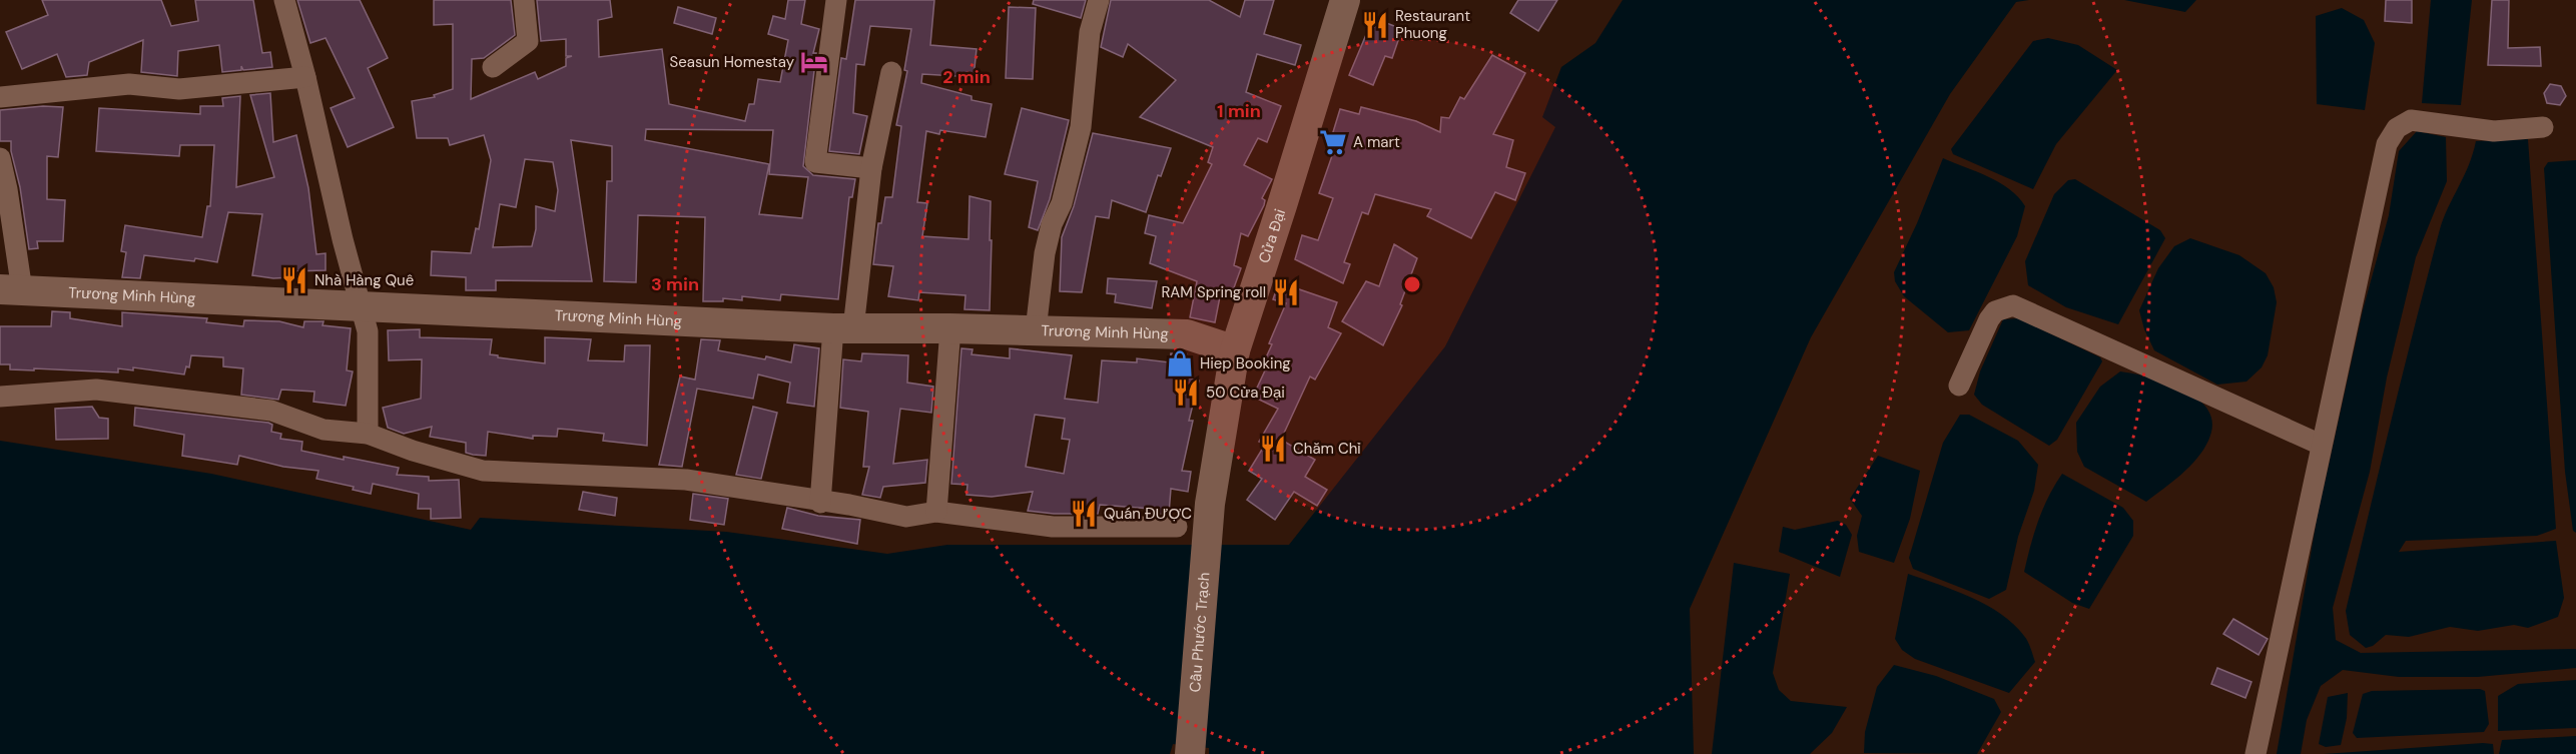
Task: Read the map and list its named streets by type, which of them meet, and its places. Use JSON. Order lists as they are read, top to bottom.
{
  "streets": {
    "street": ["Cửa Đại", "Trương Minh Hùng", "Cầu Phước Trạch"]
  },
  "crossings": [
    ["Cửa Đại", "Trương Minh Hùng"],
    ["Cửa Đại", "Cầu Phước Trạch"]
  ],
  "places": {
    "restaurant": [
      "Restaurant Phuong",
      "Nhà Hàng Quê",
      "RAM Spring roll",
      "50 Cửa Đại",
      "Chăm Chỉ",
      "Quán ĐƯỢC"
    ],
    "hotel": ["Seasun Homestay"],
    "supermarket": ["A mart"],
    "shop": ["Hiep Booking"]
  },
  "rings": ["2 min", "1 min", "3 min"]
}
